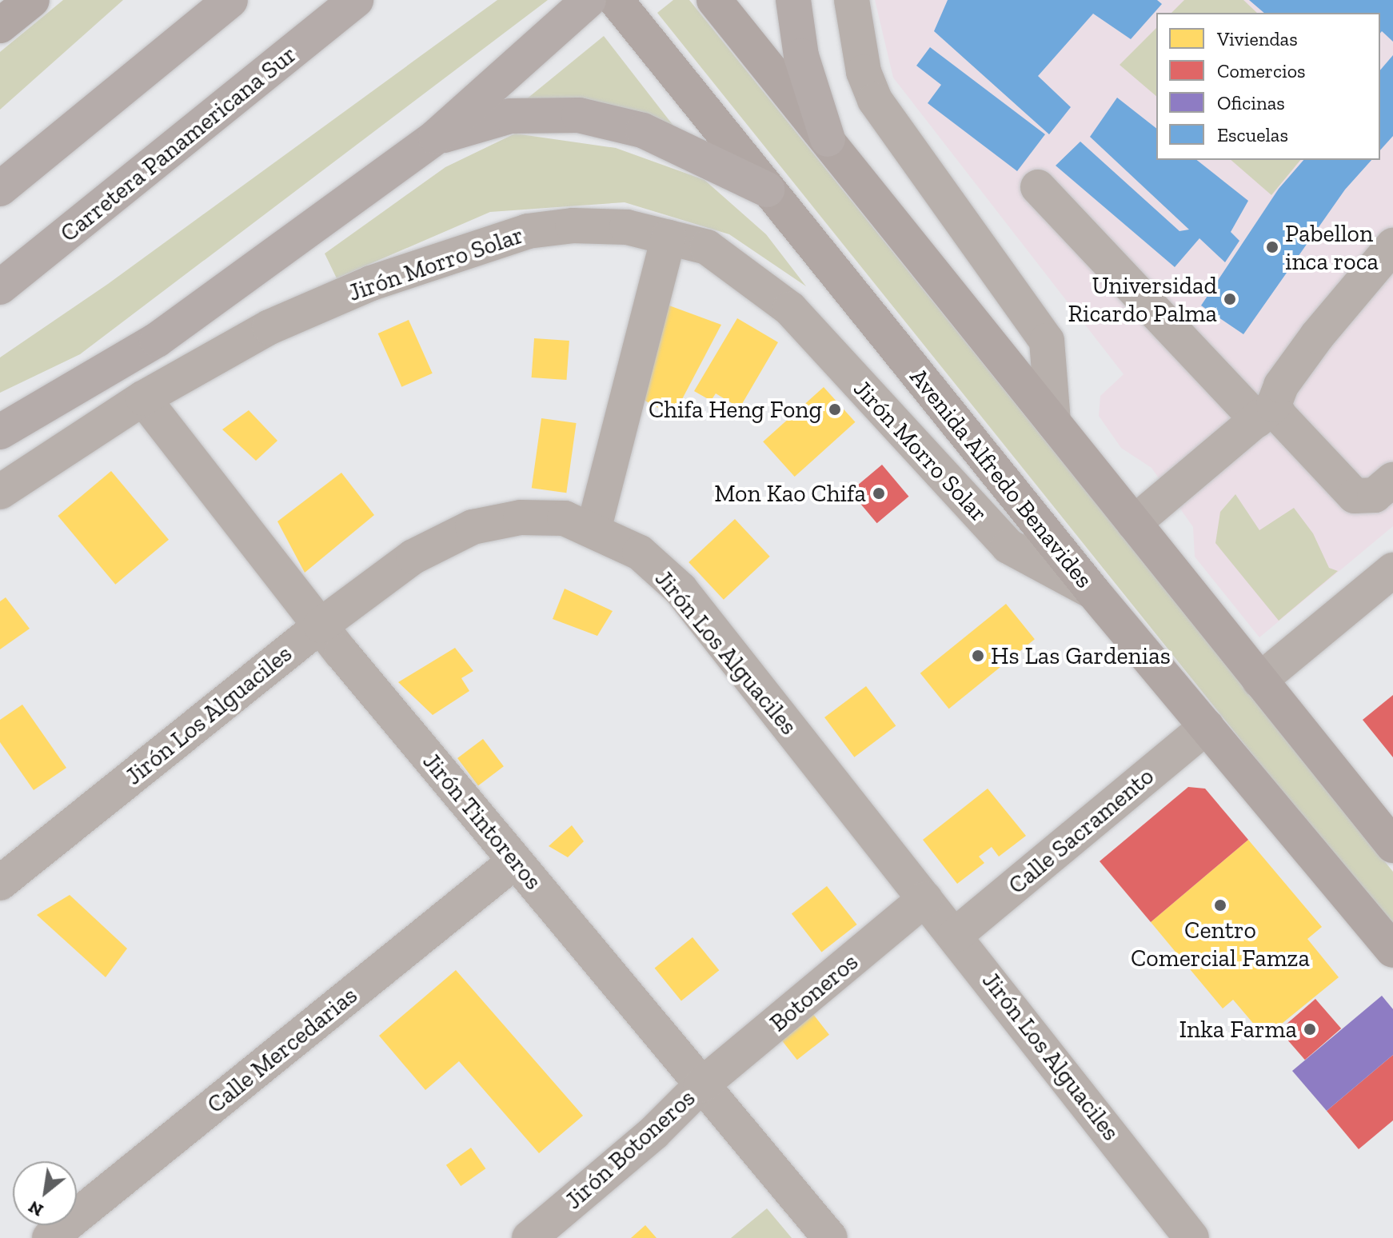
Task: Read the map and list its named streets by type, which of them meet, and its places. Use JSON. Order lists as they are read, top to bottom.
{
  "streets": {
    "highway": ["Carretera Panamericana Sur"],
    "main road": ["Avenida Alfredo Benavides"],
    "street": [
      "Jirón Morro Solar",
      "Jirón Los Alguaciles",
      "Jirón Tintoreros",
      "Calle Sacramento",
      "Botoneros",
      "Calle Mercedarias",
      "Jirón Botoneros"
    ]
  },
  "crossings": [
    ["Jirón Morro Solar", "Avenida Alfredo Benavides"],
    ["Jirón Morro Solar", "Jirón Tintoreros"],
    ["Avenida Alfredo Benavides", "Calle Sacramento"],
    ["Jirón Los Alguaciles", "Jirón Tintoreros"],
    ["Jirón Los Alguaciles", "Calle Sacramento"],
    ["Jirón Los Alguaciles", "Botoneros"],
    ["Jirón Tintoreros", "Botoneros"],
    ["Jirón Tintoreros", "Calle Mercedarias"],
    ["Jirón Tintoreros", "Jirón Botoneros"],
    ["Botoneros", "Jirón Botoneros"]
  ],
  "places": [
    "Pabellon inca roca",
    "Universidad Ricardo Palma",
    "Chifa Heng Fong",
    "Mon Kao Chifa",
    "Hs Las Gardenias",
    "Centro Comercial Famza",
    "Inka Farma"
  ],
  "legend": [
    "Viviendas",
    "Comercios",
    "Oficinas",
    "Escuelas"
  ],
  "north": "bottom left"
}
